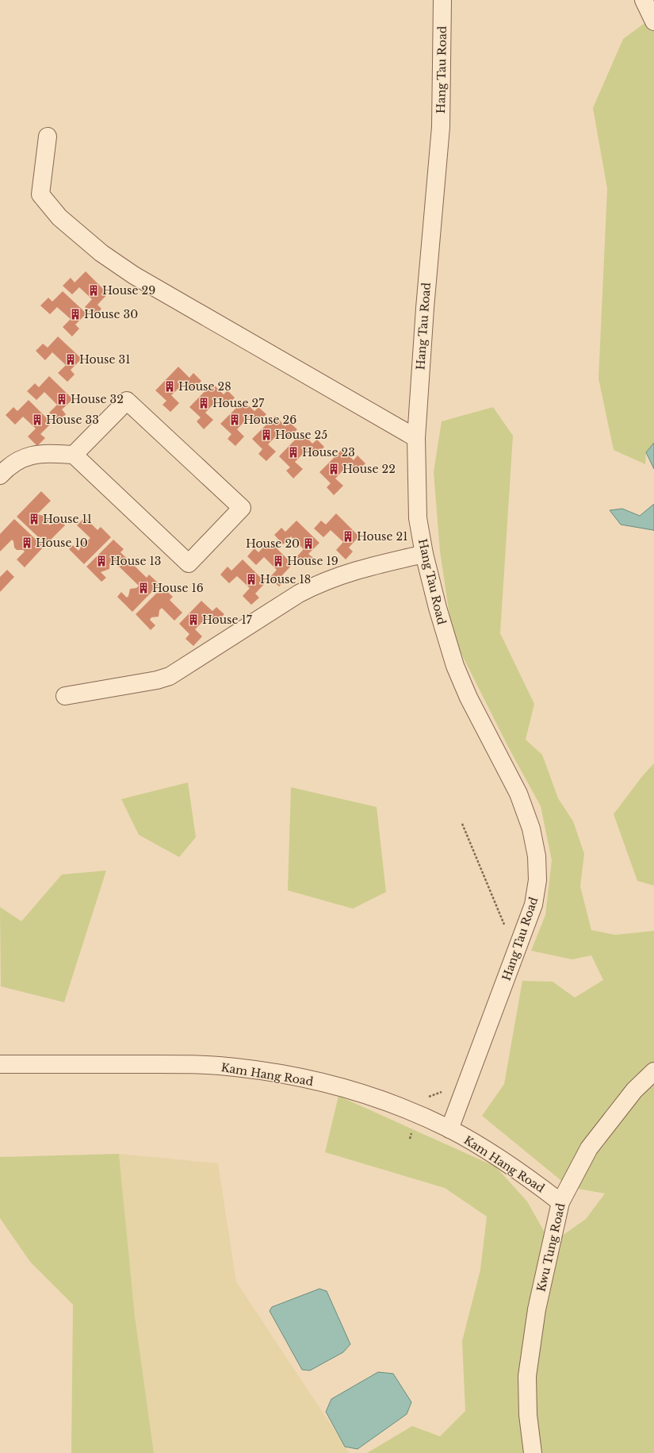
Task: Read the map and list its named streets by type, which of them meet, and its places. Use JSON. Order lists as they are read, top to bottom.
{
  "streets": {
    "street": ["Hang Tau Road", "Kam Hang Road", "Kwu Tung Road"]
  },
  "crossings": [
    ["Hang Tau Road", "Kam Hang Road"],
    ["Kam Hang Road", "Kwu Tung Road"]
  ],
  "places": {
    "building": [
      "House 29",
      "House 30",
      "House 31",
      "House 28",
      "House 32",
      "House 27",
      "House 33",
      "House 26",
      "House 25",
      "House 23",
      "House 22",
      "House 11",
      "House 21",
      "House 10",
      "House 20",
      "House 13",
      "House 19",
      "House 18",
      "House 16",
      "House 17"
    ]
  }
}
